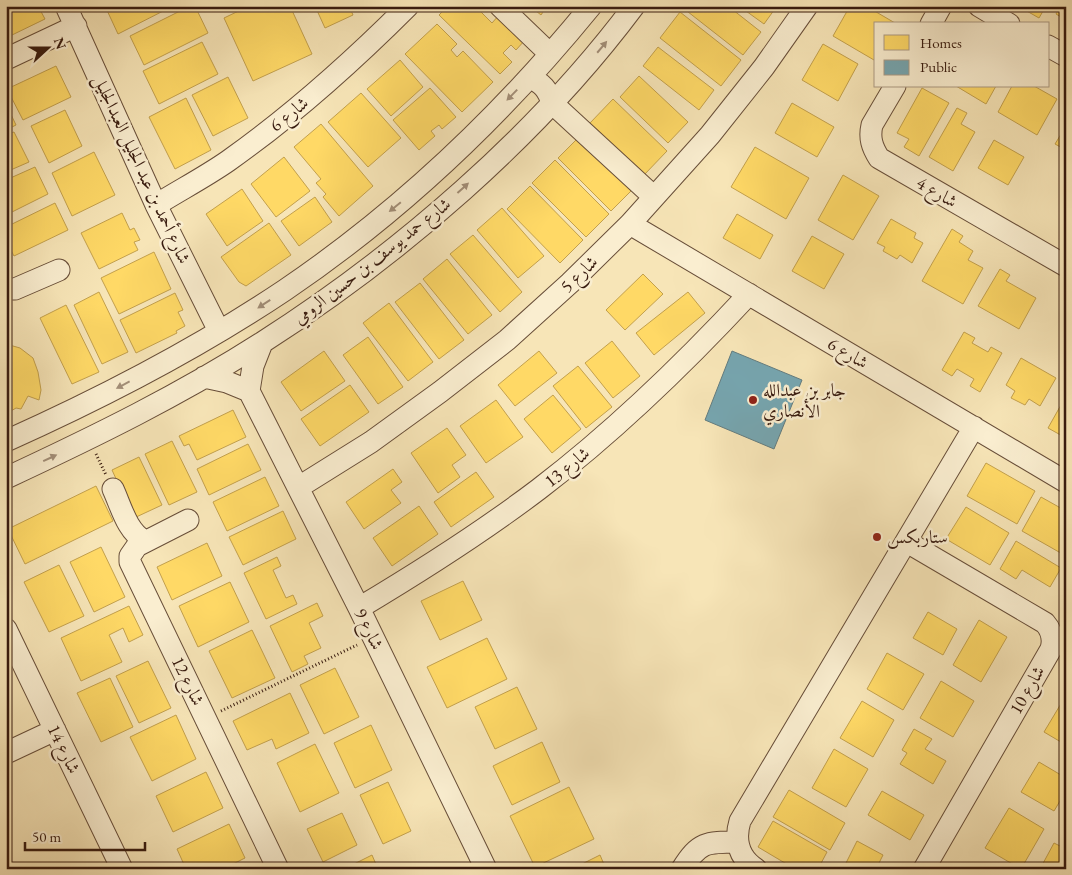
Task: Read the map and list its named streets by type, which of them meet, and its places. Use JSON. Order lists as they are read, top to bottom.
{
  "streets": {
    "street": [
      "شارع 6",
      "شارع أحمد بن عبد الجليل العبدالجليل",
      "شارع 4",
      "شارع حمد يوسف بن حسين الرومي",
      "شارع 5",
      "شارع 13",
      "شارع 9",
      "شارع 12",
      "شارع 10",
      "شارع 14"
    ]
  },
  "crossings": [
    ["شارع 6", "شارع أحمد بن عبد الجليل العبدالجليل"],
    ["شارع 6", "شارع 5"],
    ["شارع 6", "شارع 13"],
    ["شارع أحمد بن عبد الجليل العبدالجليل", "شارع حمد يوسف بن حسين الرومي"],
    ["شارع 5", "شارع 9"],
    ["شارع 13", "شارع 9"]
  ],
  "places": ["جابر بن عبدالله الأنصاري", "ستاربكس"],
  "legend": ["Homes", "Public"],
  "scale_bar": "50 m",
  "north": "right"
}
